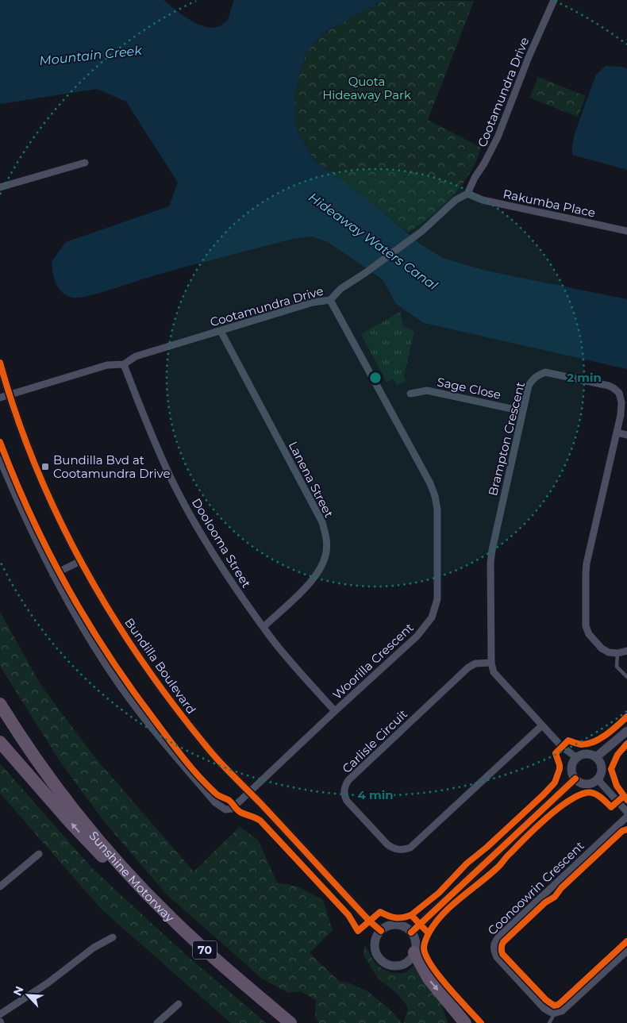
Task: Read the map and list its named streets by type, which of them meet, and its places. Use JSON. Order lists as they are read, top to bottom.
{
  "streets": {
    "highway": ["Sunshine Motorway", "70"],
    "street": [
      "Cootamundra Drive",
      "Rakumba Place",
      "Sage Close",
      "Brampton Crescent",
      "Lanena Street",
      "Doolooma Street",
      "Woorilla Crescent",
      "Bundilla Boulevard",
      "Carlisle Circuit",
      "Coonoowrin Crescent"
    ]
  },
  "crossings": [
    ["Cootamundra Drive", "Rakumba Place"],
    ["Cootamundra Drive", "Lanena Street"],
    ["Cootamundra Drive", "Doolooma Street"],
    ["Cootamundra Drive", "Woorilla Crescent"],
    ["Cootamundra Drive", "Bundilla Boulevard"],
    ["Sage Close", "Brampton Crescent"],
    ["Brampton Crescent", "Carlisle Circuit"],
    ["Lanena Street", "Doolooma Street"],
    ["Doolooma Street", "Woorilla Crescent"],
    ["Woorilla Crescent", "Bundilla Boulevard"]
  ],
  "water": ["Mountain Creek", "Hideaway Waters Canal"],
  "parks": ["Quota Hideaway Park"],
  "places": {
    "transit": ["Bundilla Bvd at Cootamundra Drive"]
  },
  "north": "top left",
  "rings": ["2 min", "4 min"]
}
